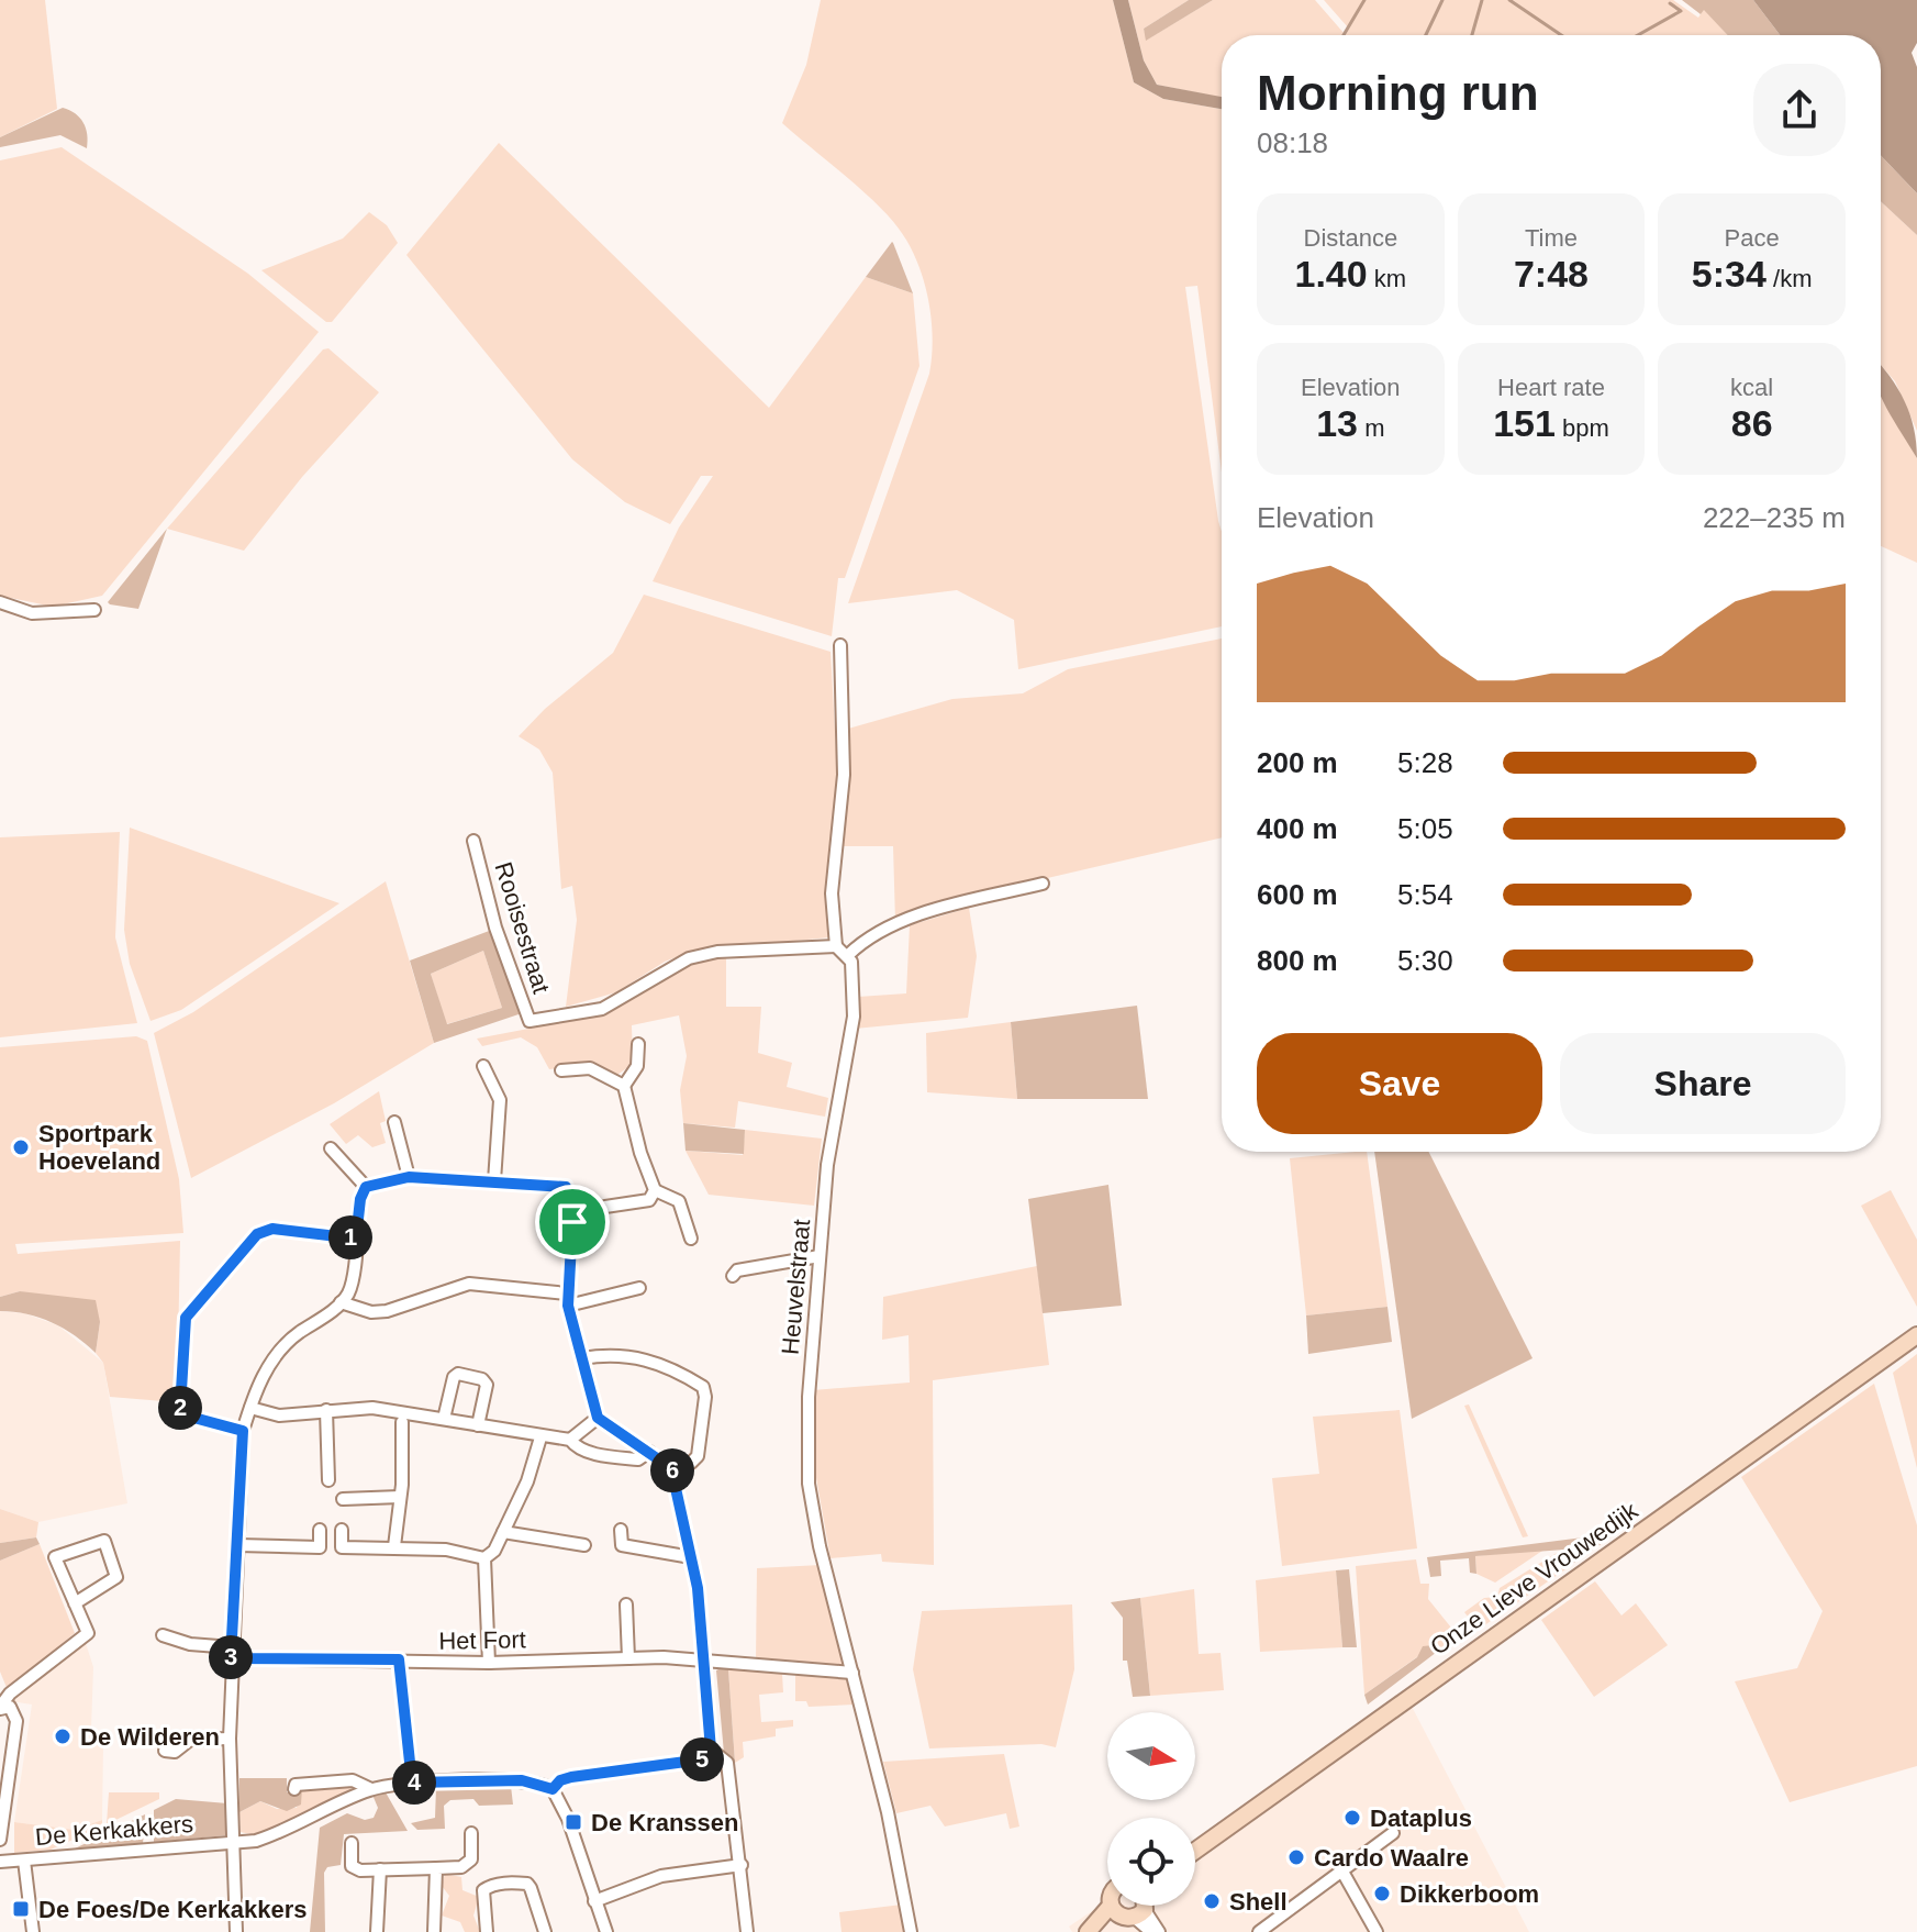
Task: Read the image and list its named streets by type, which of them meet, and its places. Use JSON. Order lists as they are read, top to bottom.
{
  "streets": {
    "main road": ["Onze Lieve Vrouwedijk"],
    "street": [
      "Rooisestraat",
      "Heuvelstraat",
      "Het Fort",
      "De Kerkakkers"
    ]
  },
  "crossings": [
    ["Heuvelstraat", "Het Fort"]
  ],
  "places": {
    "other": [
      "Sportpark Hoeveland",
      "De Wilderen",
      "Dataplus",
      "Cardo Waalre",
      "Dikkerboom",
      "Shell"
    ],
    "transit": ["De Kranssen", "De Foes/De Kerkakkers"]
  },
  "north": "right",
  "page": {
    "heading": ["Morning run", "08:18"],
    "stats": [
      ["Distance", "1.40 km"],
      ["Time", "7:48"],
      ["Pace", "5:34 /km"],
      ["Elevation", "13 m"],
      ["Heart rate", "151 bpm"],
      ["kcal", "86"]
    ],
    "chart": ["Elevation", "222–235 m"],
    "list": [
      {
        "name": "200 m",
        "note": "5:28"
      },
      {
        "name": "400 m",
        "note": "5:05"
      },
      {
        "name": "600 m",
        "note": "5:54"
      },
      {
        "name": "800 m",
        "note": "5:30"
      }
    ],
    "buttons": ["Save", "Share"],
    "pins": [
      "1",
      "2",
      "6",
      "3",
      "5",
      "4"
    ]
  }
}
